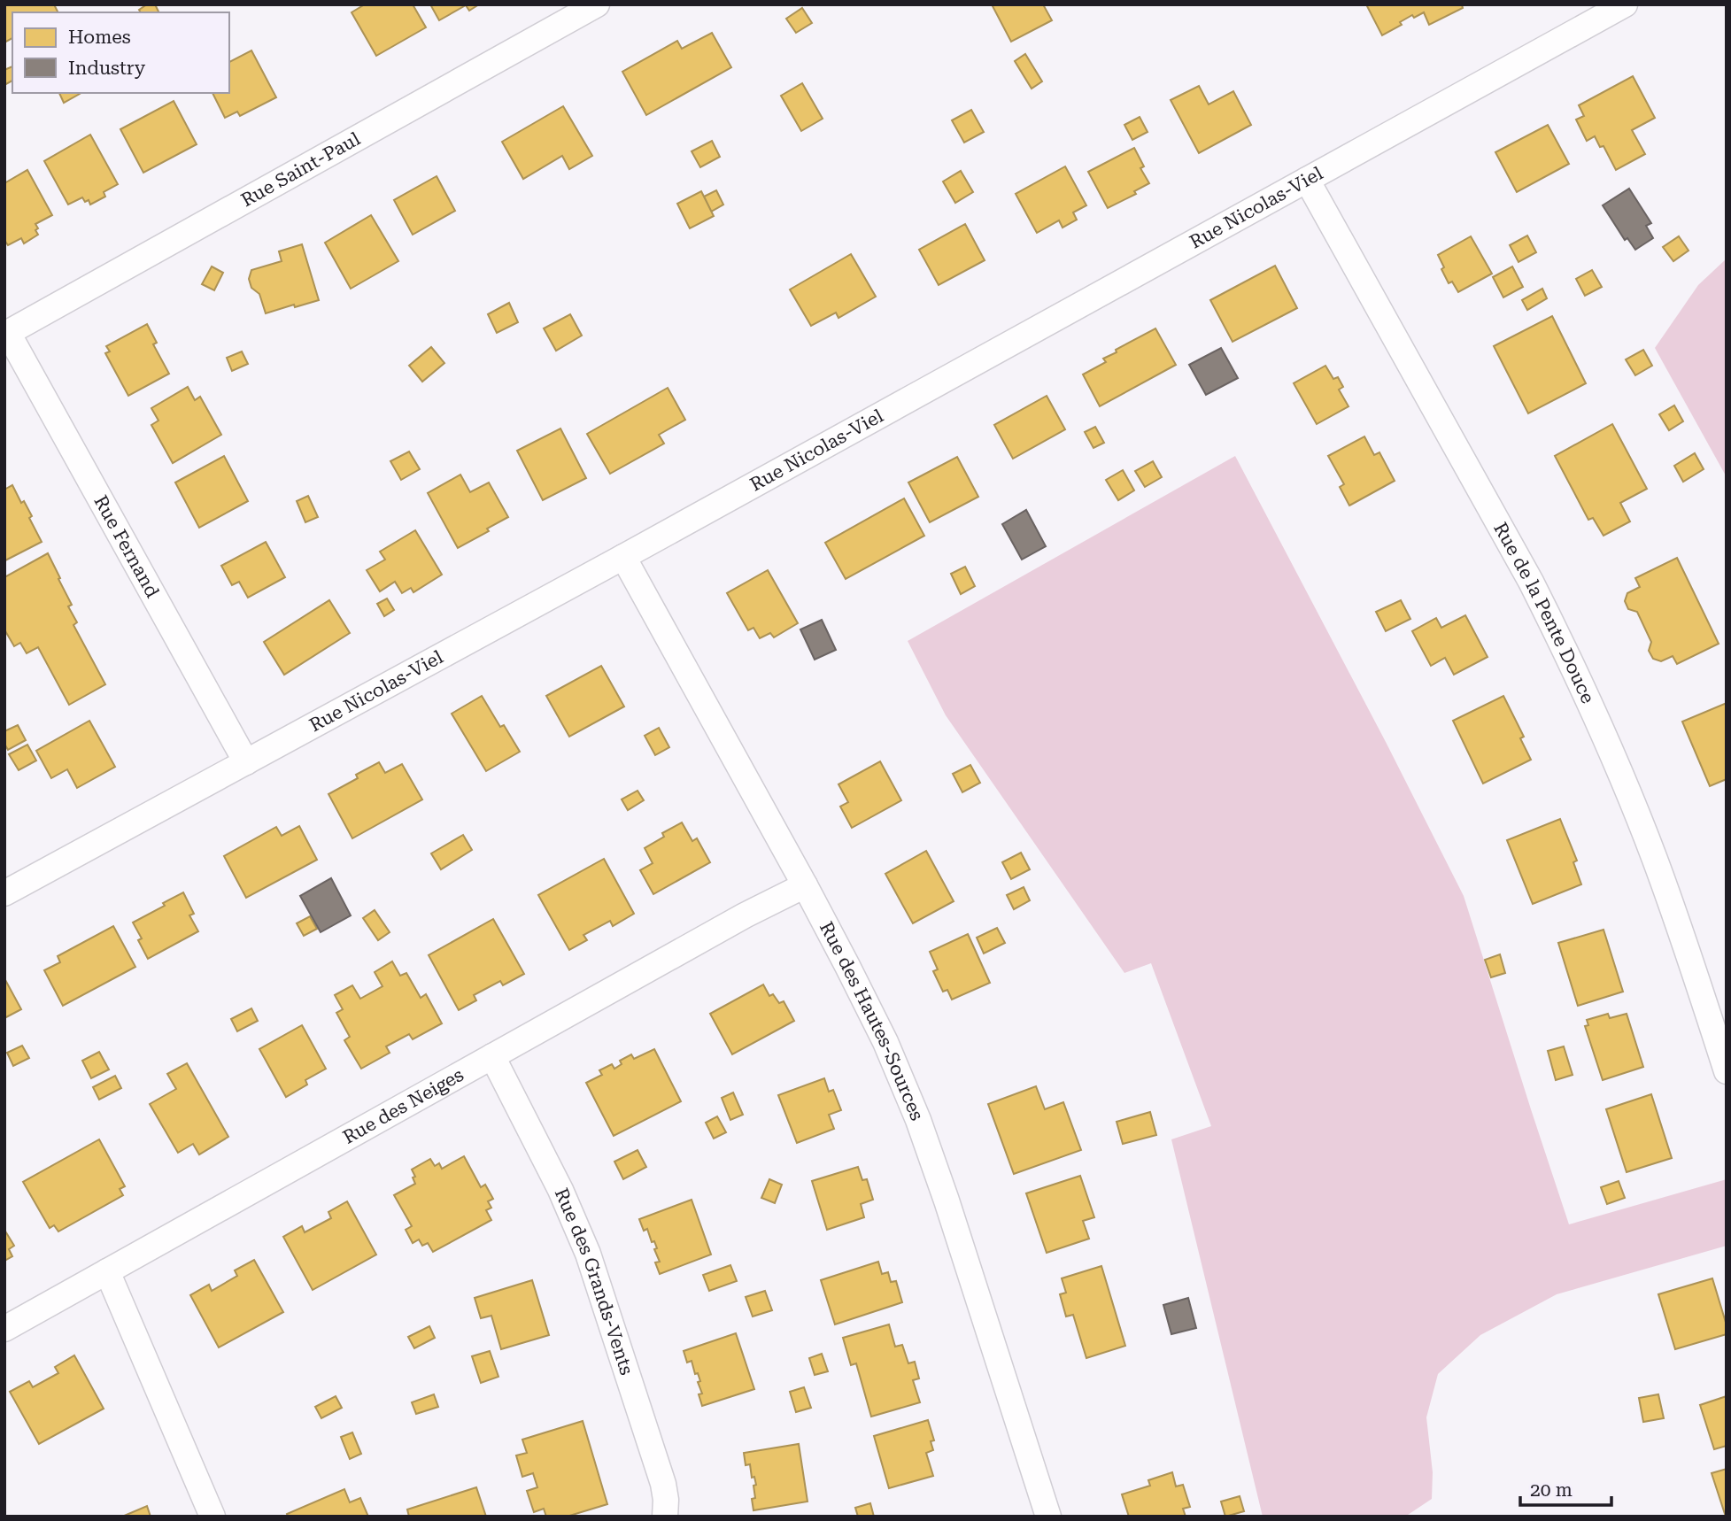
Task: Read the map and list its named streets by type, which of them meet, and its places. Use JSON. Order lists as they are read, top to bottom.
{
  "streets": {
    "street": [
      "Rue Saint-Paul",
      "Rue Nicolas-Viel",
      "Rue Fernand",
      "Rue de la Pente Douce",
      "Rue des Hautes-Sources",
      "Rue des Neiges",
      "Rue des Grands-Vents"
    ]
  },
  "crossings": [
    ["Rue Saint-Paul", "Rue Fernand"],
    ["Rue Nicolas-Viel", "Rue Fernand"],
    ["Rue Nicolas-Viel", "Rue de la Pente Douce"],
    ["Rue Nicolas-Viel", "Rue des Hautes-Sources"],
    ["Rue des Hautes-Sources", "Rue des Neiges"],
    ["Rue des Neiges", "Rue des Grands-Vents"]
  ],
  "legend": ["Homes", "Industry"],
  "scale_bar": "20 m"
}
